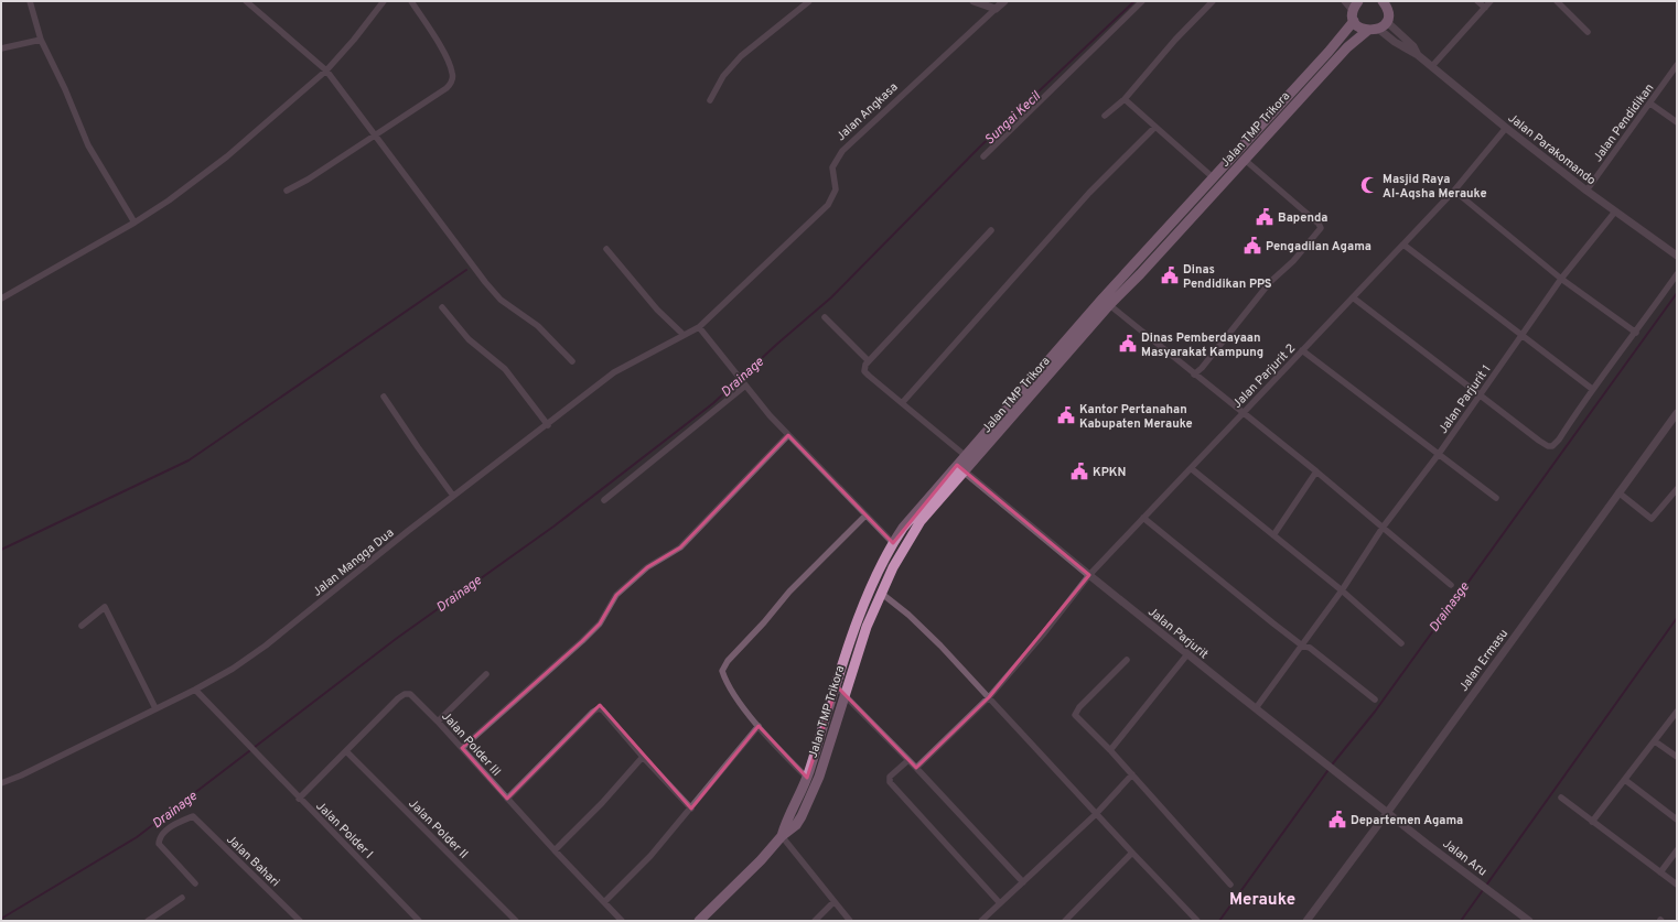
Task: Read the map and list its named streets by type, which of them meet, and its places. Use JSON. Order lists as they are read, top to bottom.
{
  "streets": {
    "highway": ["Jalan TMP Trikora"],
    "street": [
      "Jalan Angkasa",
      "Jalan Pendidikan",
      "Jalan Parakomando",
      "Jalan Parjurit 2",
      "Jalan Parjurit 1",
      "Jalan Mangga Dua",
      "Jalan Parjurit",
      "Jalan Ermasu",
      "Jalan Polder III",
      "Jalan Polder II",
      "Jalan Polder I",
      "Jalan Aru",
      "Jalan Bahari"
    ]
  },
  "crossings": [
    ["Jalan Angkasa", "Jalan Mangga Dua"],
    ["Jalan Pendidikan", "Jalan Parakomando"],
    ["Jalan TMP Trikora", "Jalan Parjurit"],
    ["Jalan Parakomando", "Jalan Parjurit 1"],
    ["Jalan Parjurit 2", "Jalan Parjurit"],
    ["Jalan Parjurit 1", "Jalan Parjurit"],
    ["Jalan Mangga Dua", "Jalan Polder I"],
    ["Jalan Parjurit", "Jalan Ermasu"],
    ["Jalan Parjurit", "Jalan Aru"],
    ["Jalan Ermasu", "Jalan Aru"],
    ["Jalan Polder III", "Jalan Polder II"],
    ["Jalan Polder III", "Jalan Polder I"]
  ],
  "districts": ["Merauke"],
  "water": ["Sungai Kecil", "Drainage", "Drainasge"],
  "places": {
    "mosque": ["Masjid Raya Al-Aqsha Merauke"],
    "public building": [
      "Bapenda",
      "Pengadilan Agama",
      "Dinas Pendidikan PPS",
      "Dinas Pemberdayaan Masyarakat Kampung",
      "Kantor Pertanahan Kabupaten Merauke",
      "KPKN",
      "Departemen Agama"
    ]
  }
}
